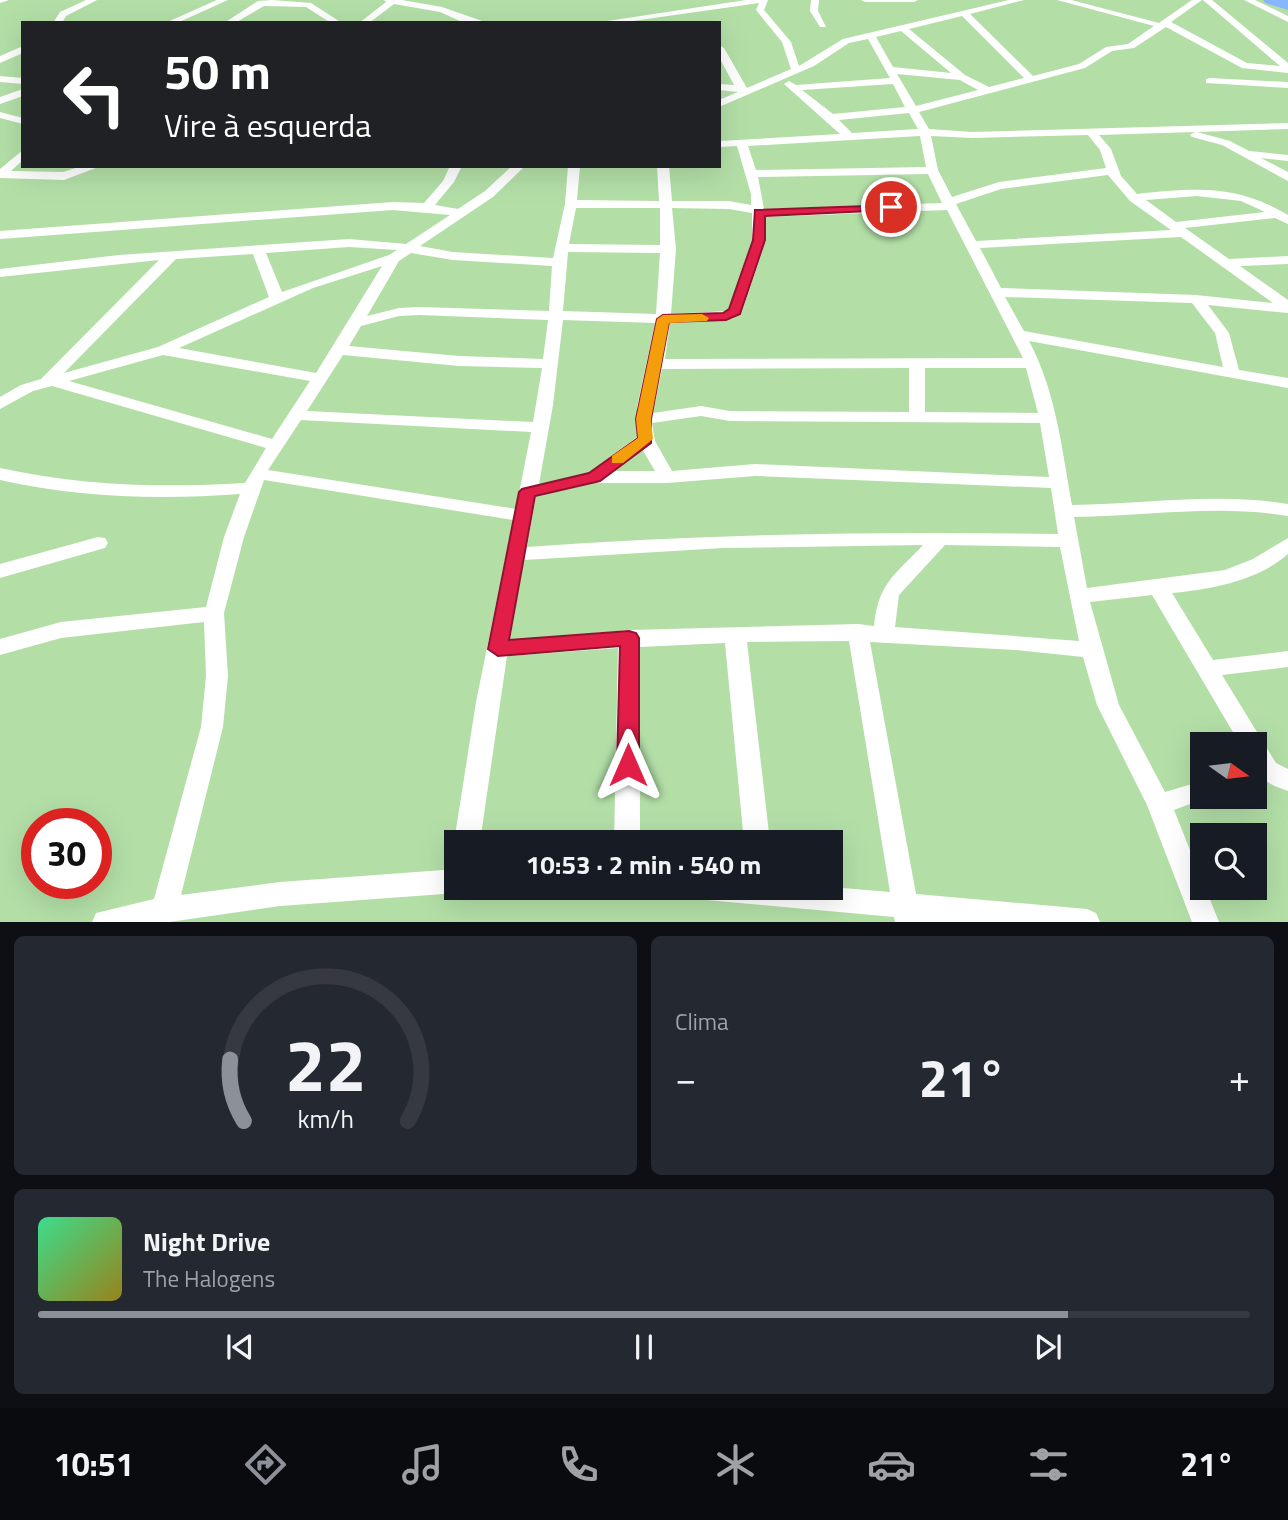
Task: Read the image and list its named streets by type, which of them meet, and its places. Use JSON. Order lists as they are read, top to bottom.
{
  "north": "right",
  "page": {
    "turn": ["50 m", "Vire à esquerda"],
    "limit": "30",
    "trip": "10:53 · 2 min · 540 m",
    "tile": "Clima",
    "heat": ["−", "21°", "+"],
    "song": ["Night Drive", "The Halogens"],
    "tabs": ["10:51", "21°"],
    "gauge": ["22", "km/h"]
  }
}
